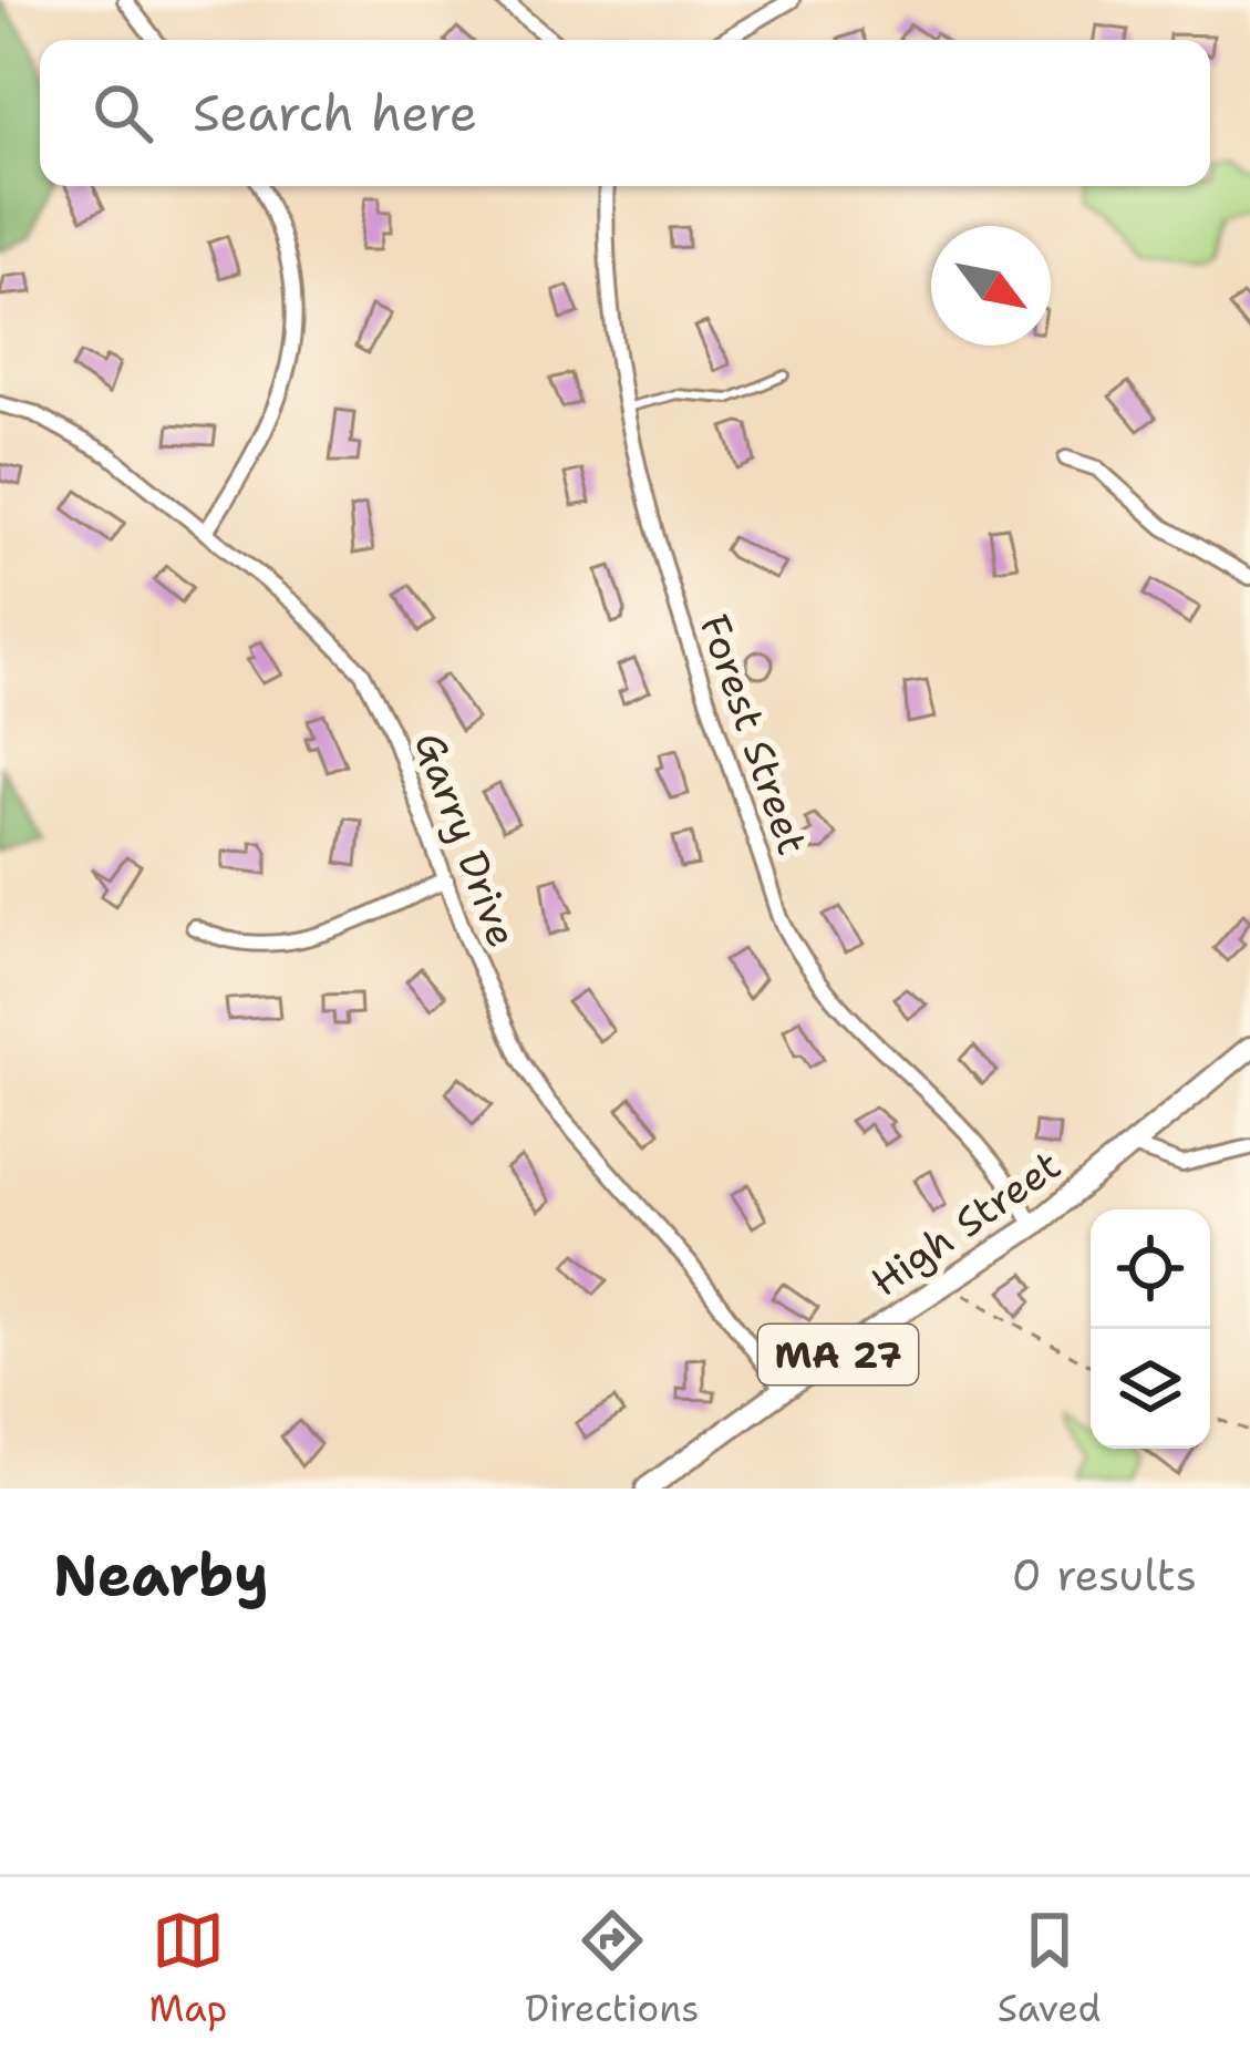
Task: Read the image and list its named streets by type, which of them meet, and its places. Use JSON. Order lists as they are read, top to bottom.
{
  "streets": {
    "main road": ["High Street", "MA 27"],
    "street": ["Forest Street", "Garry Drive"]
  },
  "crossings": [
    ["Forest Street", "High Street"],
    ["Garry Drive", "High Street"]
  ],
  "north": "bottom right",
  "page": {
    "search": "Search here",
    "heading": ["Nearby", "0 results"],
    "nav": ["Map", "Directions", "Saved"]
  }
}
